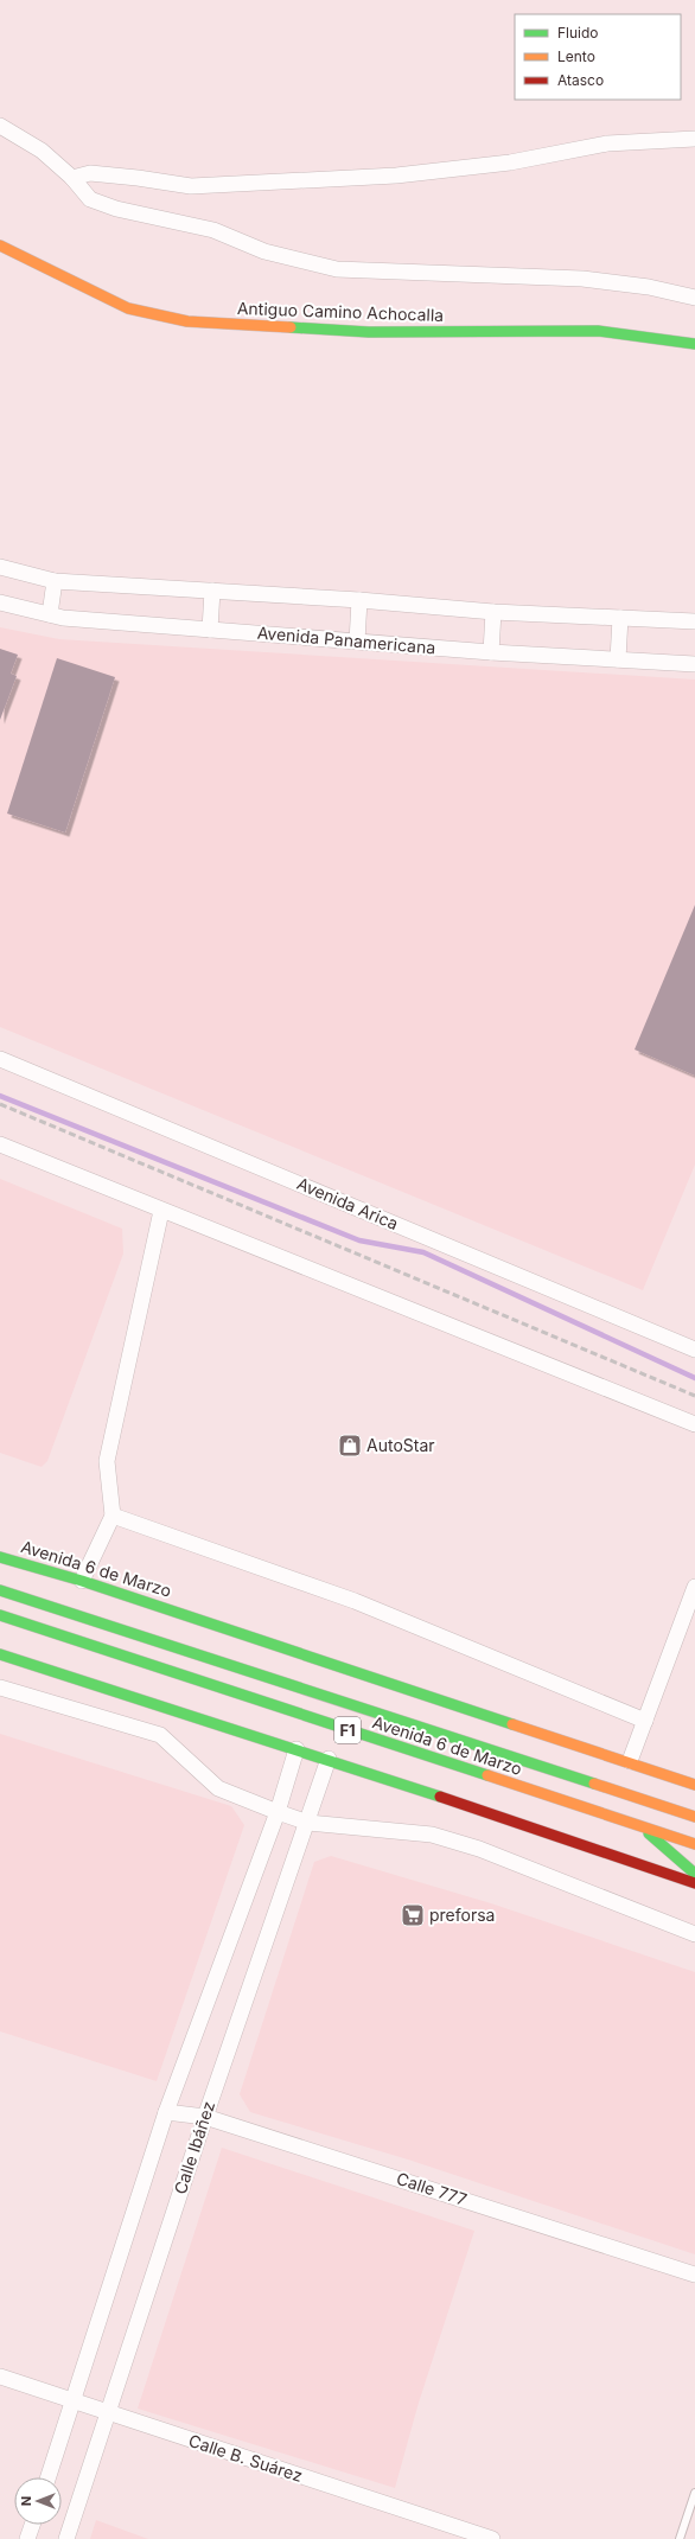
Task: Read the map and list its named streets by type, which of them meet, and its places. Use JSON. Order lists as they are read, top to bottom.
{
  "streets": {
    "main road": ["Antiguo Camino Achocalla", "Avenida 6 de Marzo", "F1"],
    "street": [
      "Avenida Panamericana",
      "Avenida Arica",
      "Calle Ibáñez",
      "Calle 777",
      "Calle B. Suárez"
    ]
  },
  "crossings": [
    ["Calle Ibáñez", "Calle 777"],
    ["Calle Ibáñez", "Calle B. Suárez"]
  ],
  "places": {
    "shop": ["AutoStar"],
    "supermarket": ["preforsa"]
  },
  "legend": ["Fluido", "Lento", "Atasco"],
  "north": "left"
}
